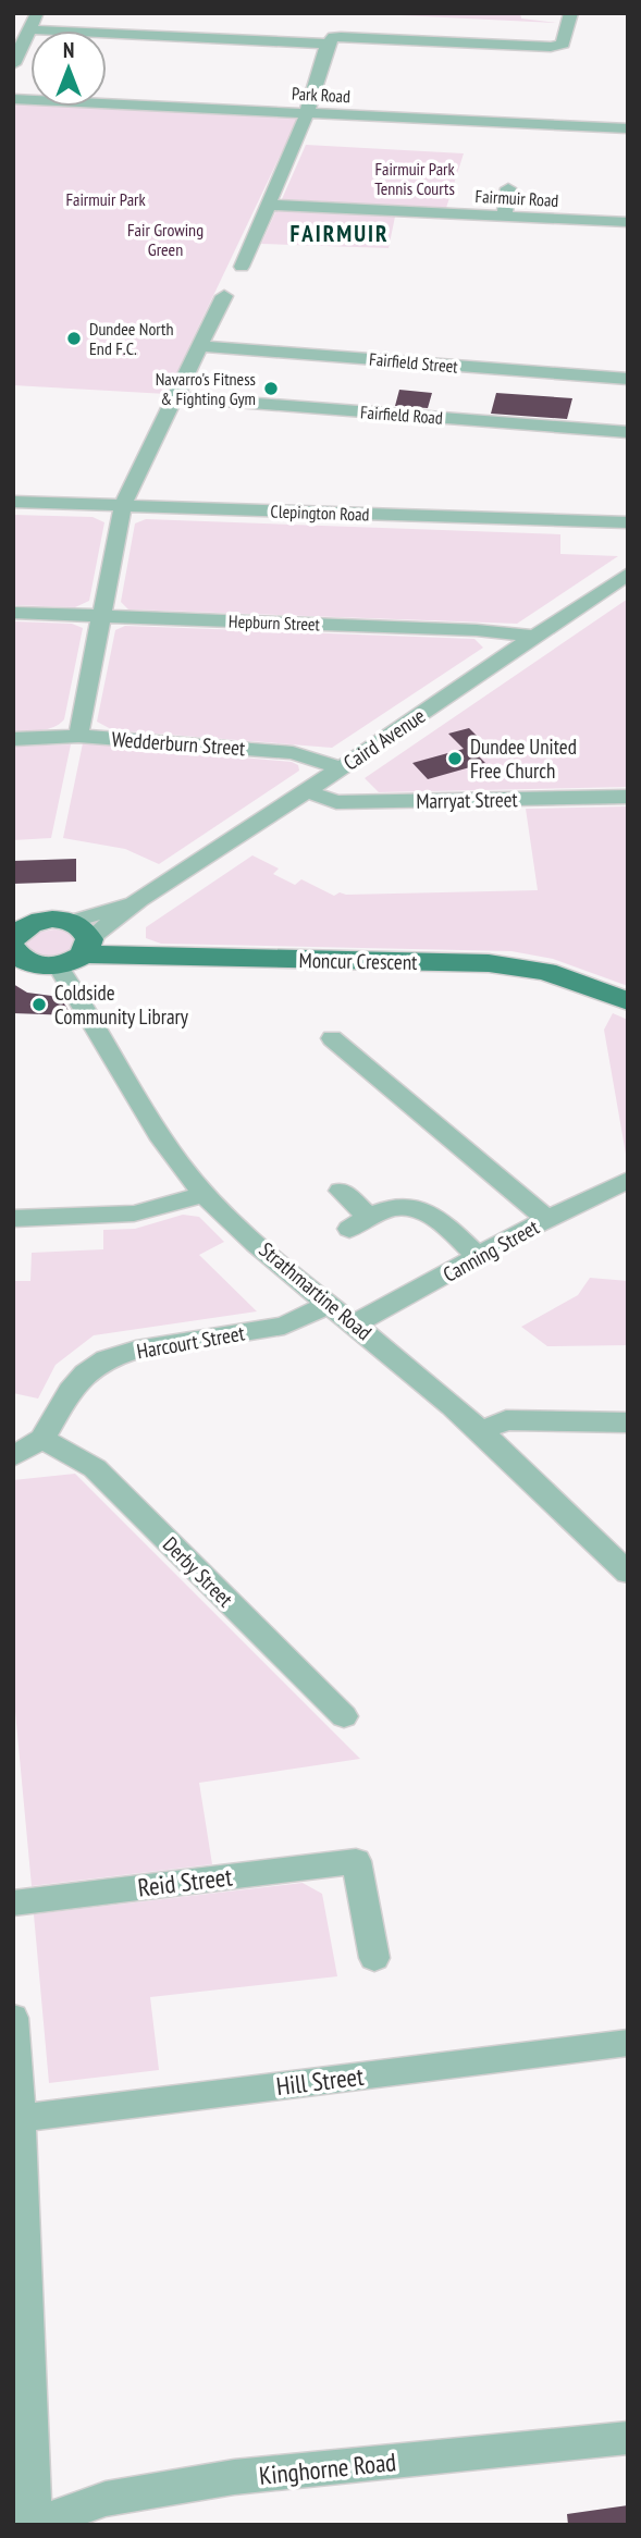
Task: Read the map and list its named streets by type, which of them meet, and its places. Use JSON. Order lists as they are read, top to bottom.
{
  "streets": {
    "main road": ["Moncur Crescent"],
    "street": [
      "Park Road",
      "Fairmuir Road",
      "Fairfield Street",
      "Fairfield Road",
      "Clepington Road",
      "Hepburn Street",
      "Caird Avenue",
      "Wedderburn Street",
      "Marryat Street",
      "Canning Street",
      "Strathmartine Road",
      "Harcourt Street",
      "Derby Street",
      "Reid Street",
      "Hill Street",
      "Kinghorne Road"
    ]
  },
  "crossings": [
    ["Hepburn Street", "Caird Avenue"],
    ["Caird Avenue", "Wedderburn Street"],
    ["Caird Avenue", "Marryat Street"],
    ["Caird Avenue", "Moncur Crescent"],
    ["Caird Avenue", "Strathmartine Road"],
    ["Moncur Crescent", "Strathmartine Road"],
    ["Canning Street", "Strathmartine Road"],
    ["Strathmartine Road", "Harcourt Street"],
    ["Harcourt Street", "Derby Street"]
  ],
  "districts": ["FAIRMUIR"],
  "parks": ["Fairmuir Park Tennis Courts", "Fairmuir Park", "Fair Growing Green"],
  "places": [
    "Dundee North End F.C.",
    "Navarro's Fitness & Fighting Gym",
    "Dundee United Free Church",
    "Coldside Community Library"
  ],
  "north": "top"
}
